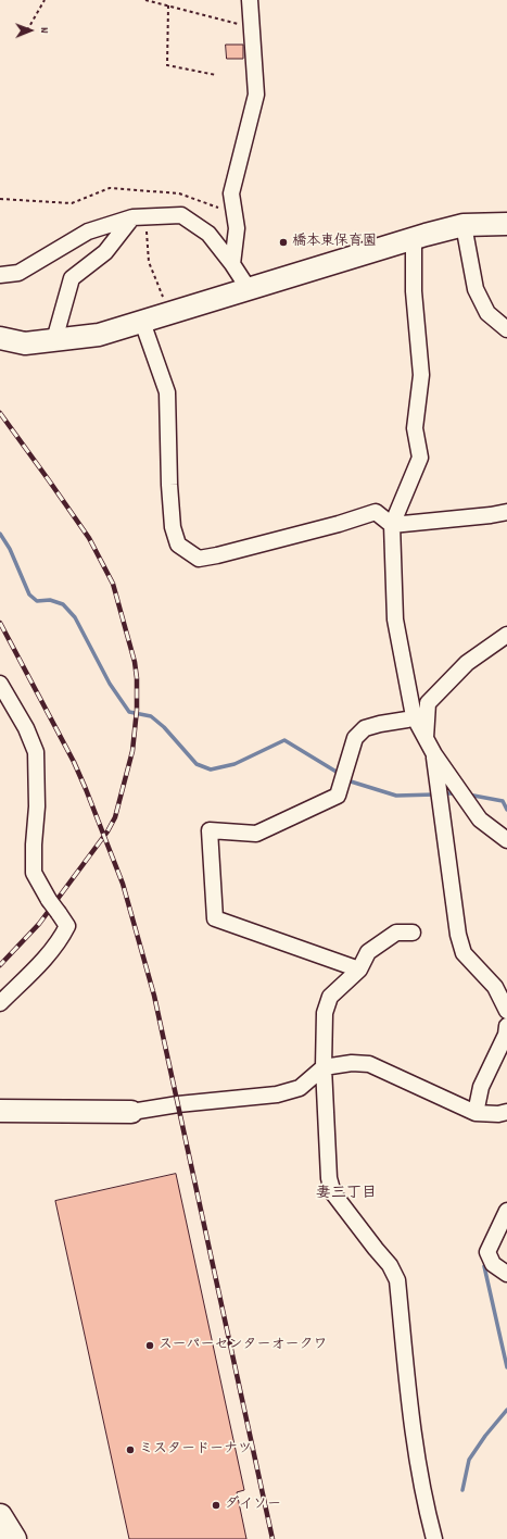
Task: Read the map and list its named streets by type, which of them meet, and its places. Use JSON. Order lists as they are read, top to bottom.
{
  "districts": ["妻三丁目"],
  "places": [
    "橋本東保育園",
    "スーパーセンターオークワ",
    "ミスタードーナツ",
    "ダイソー"
  ],
  "north": "right"
}
